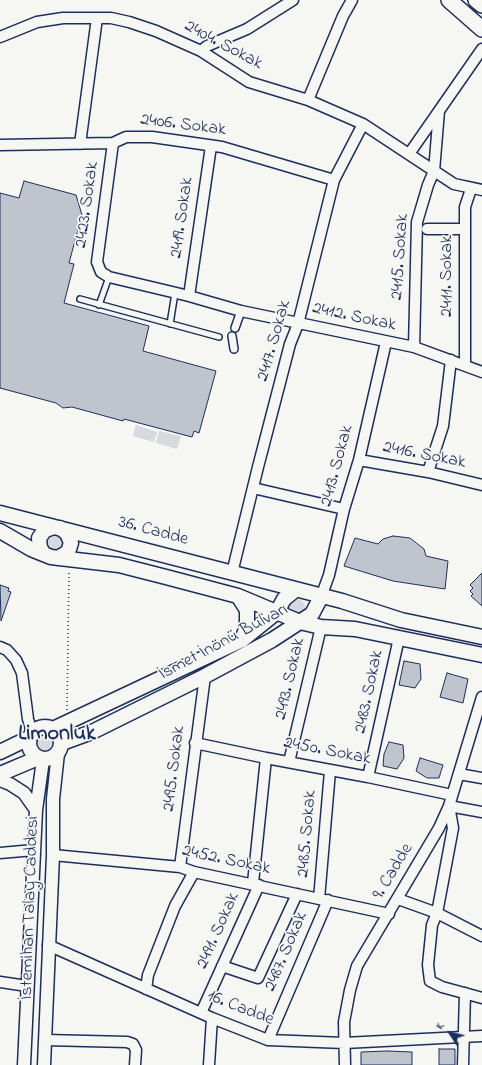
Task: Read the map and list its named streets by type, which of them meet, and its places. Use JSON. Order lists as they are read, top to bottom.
{
  "streets": {
    "main road": ["36. Cadde", "İsmet İnönü Bulvarı"],
    "street": [
      "2404. Sokak",
      "2406. Sokak",
      "2423. Sokak",
      "2419. Sokak",
      "2415. Sokak",
      "2411. Sokak",
      "2412. Sokak",
      "2417. Sokak",
      "2416. Sokak",
      "2413. Sokak",
      "2493. Sokak",
      "2483. Sokak",
      "2450. Sokak",
      "2495. Sokak",
      "2485. Sokak",
      "2452. Sokak",
      "9. Cadde",
      "İstemihan Talay Caddesi",
      "2491. Sokak",
      "2487. Sokak",
      "16. Cadde"
    ]
  },
  "crossings": [
    ["2404. Sokak", "2415. Sokak"],
    ["2404. Sokak", "2411. Sokak"],
    ["2404. Sokak", "2417. Sokak"],
    ["2406. Sokak", "2423. Sokak"],
    ["2406. Sokak", "2419. Sokak"],
    ["2406. Sokak", "2417. Sokak"],
    ["2423. Sokak", "2412. Sokak"],
    ["2419. Sokak", "2412. Sokak"],
    ["2415. Sokak", "2412. Sokak"],
    ["2411. Sokak", "2412. Sokak"],
    ["2412. Sokak", "2417. Sokak"],
    ["2412. Sokak", "2413. Sokak"],
    ["2417. Sokak", "36. Cadde"],
    ["2416. Sokak", "2413. Sokak"],
    ["2413. Sokak", "İsmet İnönü Bulvarı"],
    ["36. Cadde", "İsmet İnönü Bulvarı"],
    ["İsmet İnönü Bulvarı", "2493. Sokak"],
    ["İsmet İnönü Bulvarı", "2483. Sokak"],
    ["İsmet İnönü Bulvarı", "2495. Sokak"],
    ["İsmet İnönü Bulvarı", "İstemihan Talay Caddesi"],
    ["2493. Sokak", "2450. Sokak"],
    ["2483. Sokak", "2450. Sokak"],
    ["2450. Sokak", "2495. Sokak"],
    ["2450. Sokak", "2485. Sokak"],
    ["2450. Sokak", "9. Cadde"],
    ["2450. Sokak", "2491. Sokak"],
    ["2495. Sokak", "2452. Sokak"],
    ["2485. Sokak", "2452. Sokak"],
    ["2485. Sokak", "2487. Sokak"],
    ["2452. Sokak", "9. Cadde"],
    ["2452. Sokak", "İstemihan Talay Caddesi"],
    ["2452. Sokak", "2491. Sokak"],
    ["2452. Sokak", "2487. Sokak"],
    ["9. Cadde", "16. Cadde"],
    ["İstemihan Talay Caddesi", "16. Cadde"],
    ["2491. Sokak", "16. Cadde"],
    ["2487. Sokak", "16. Cadde"]
  ],
  "districts": ["Limonluk"],
  "north": "top left"
}
